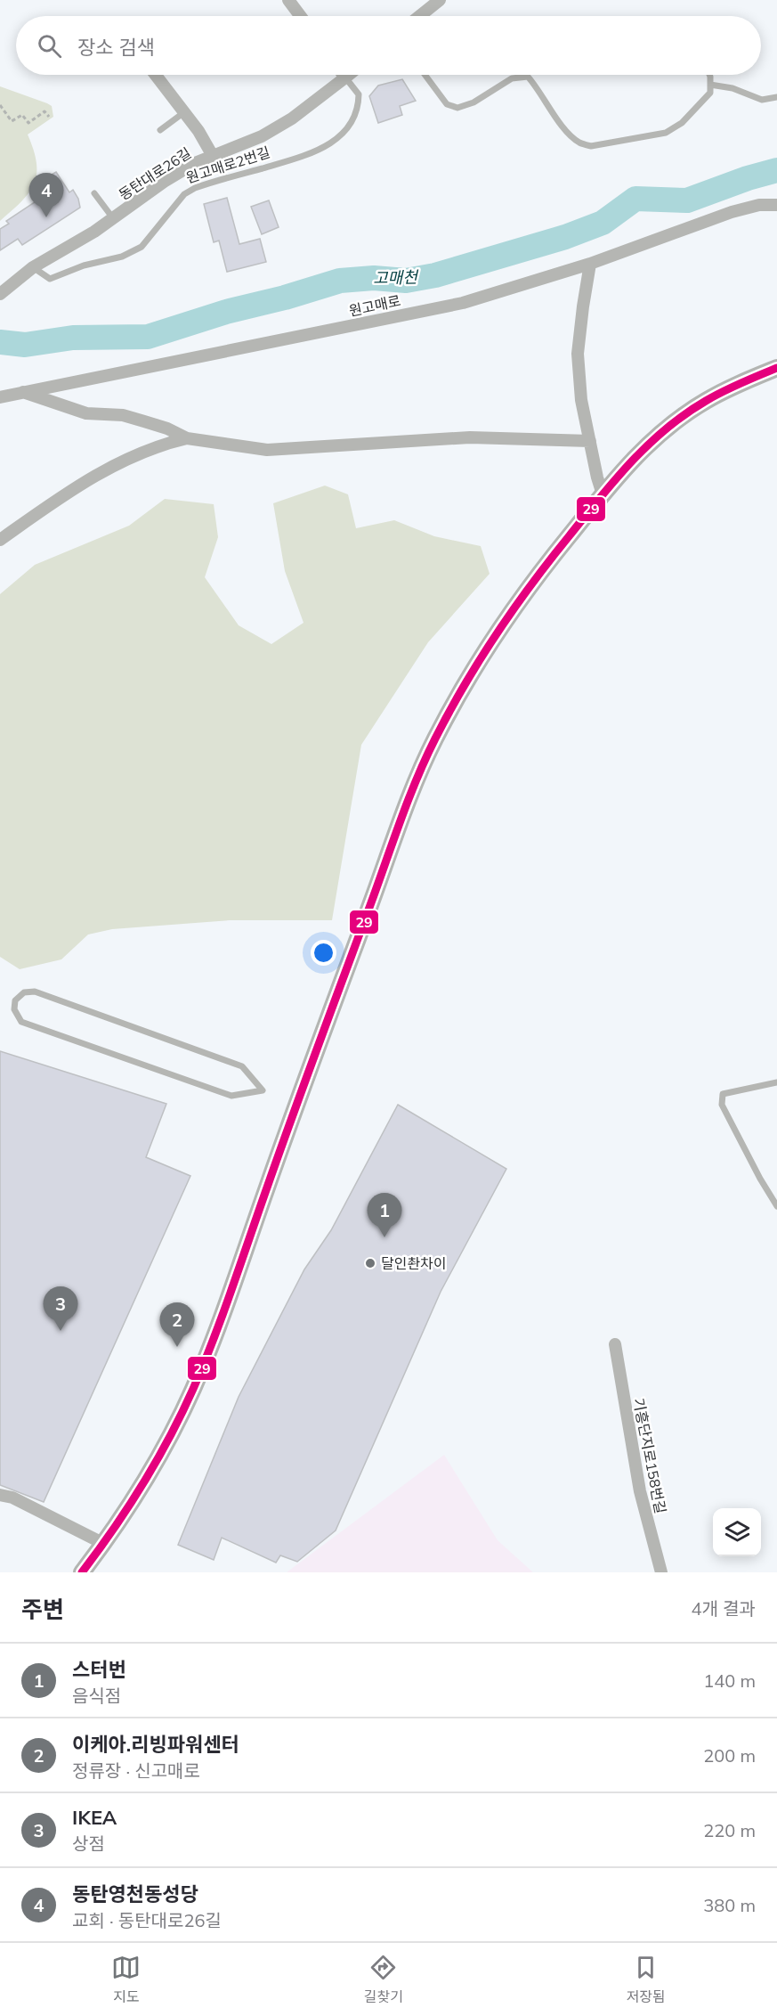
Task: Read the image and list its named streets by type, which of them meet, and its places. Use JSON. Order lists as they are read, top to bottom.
{
  "streets": {
    "street": ["동탄대로26길", "원고매로", "기흥단지로158번길"],
    "lane": ["원고매로2번길"]
  },
  "crossings": [
    ["원고매로2번길", "동탄대로26길"]
  ],
  "water": ["고매천"],
  "places": ["달인촨차이"],
  "lines": ["transit line 29"],
  "page": {
    "search": "장소 검색",
    "pins": [
      "4",
      "1",
      "3",
      "2"
    ],
    "heading": ["주변", "4개 결과"],
    "list": [
      {
        "mark": "1",
        "name": "스터번",
        "note": "음식점",
        "value": "140 m"
      },
      {
        "mark": "2",
        "name": "이케아.리빙파워센터",
        "note": "정류장 · 신고매로",
        "value": "200 m"
      },
      {
        "mark": "3",
        "name": "IKEA",
        "note": "상점",
        "value": "220 m"
      },
      {
        "mark": "4",
        "name": "동탄영천동성당",
        "note": "교회 · 동탄대로26길",
        "value": "380 m"
      }
    ],
    "nav": ["지도", "길찾기", "저장됨"]
  }
}
